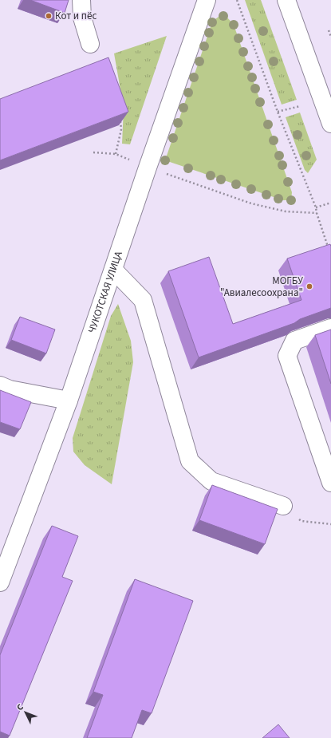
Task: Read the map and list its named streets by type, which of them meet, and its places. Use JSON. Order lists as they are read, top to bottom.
{
  "streets": {
    "street": ["ЧУКОТСКАЯ УЛИЦА"]
  },
  "places": ["Кот и пёс", "МОГБУ \"Авиалесоохрана\""],
  "north": "top left"
}
